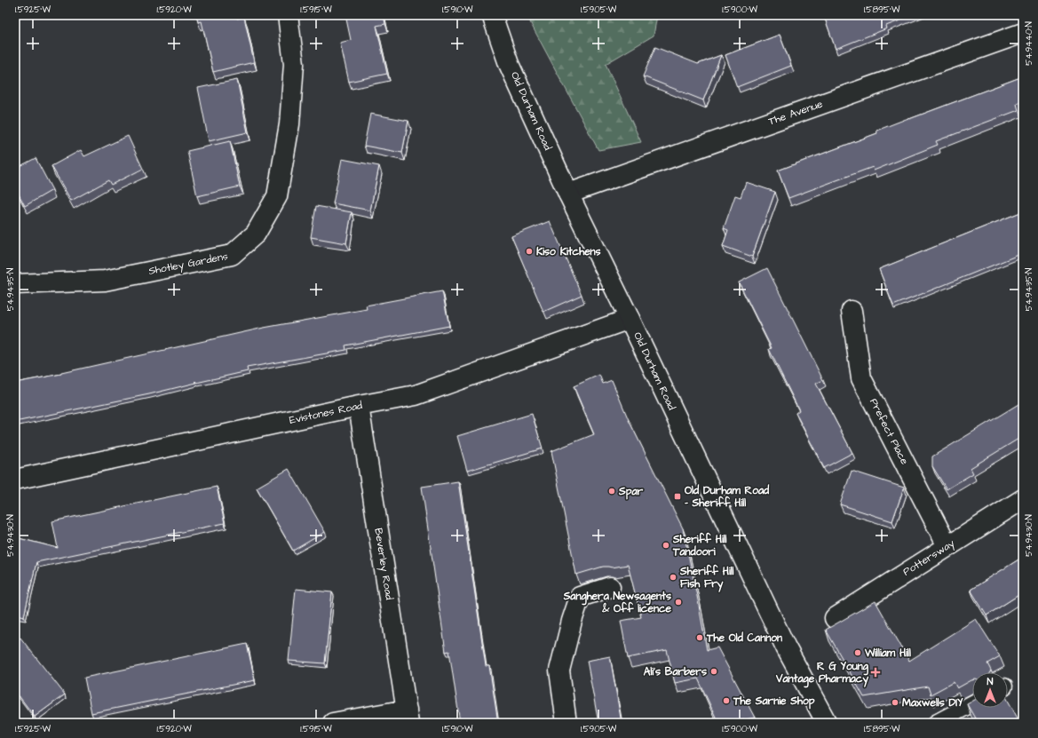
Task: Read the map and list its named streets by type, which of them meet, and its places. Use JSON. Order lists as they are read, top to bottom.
{
  "streets": {
    "street": [
      "Old Durham Road",
      "The Avenue",
      "Shotley Gardens",
      "Evistones Road",
      "Prefect Place",
      "Pottersway",
      "Beverley Road"
    ]
  },
  "crossings": [
    ["Old Durham Road", "The Avenue"],
    ["Old Durham Road", "Evistones Road"],
    ["Evistones Road", "Beverley Road"],
    ["Prefect Place", "Pottersway"]
  ],
  "places": {
    "other": [
      "Kiso Kitchens",
      "Spar",
      "Sheriff Hill Tandoori",
      "Sheriff Hill Fish Fry",
      "Sanghera Newsagents & Off licence",
      "The Old Cannon",
      "William Hill",
      "Ali's Barbers",
      "The Sarnie Shop",
      "Maxwells DIY"
    ],
    "transit": ["Old Durham Road - Sheriff Hill"],
    "health": ["R G Young Vantage Pharmacy"]
  },
  "north": "top",
  "coordinates": [
    "1.5925°W",
    "1.5920°W",
    "1.5915°W",
    "1.5910°W",
    "1.5905°W",
    "1.5900°W",
    "1.5895°W",
    "54.9440°N",
    "54.9435°N",
    "54.9430°N"
  ]
}
